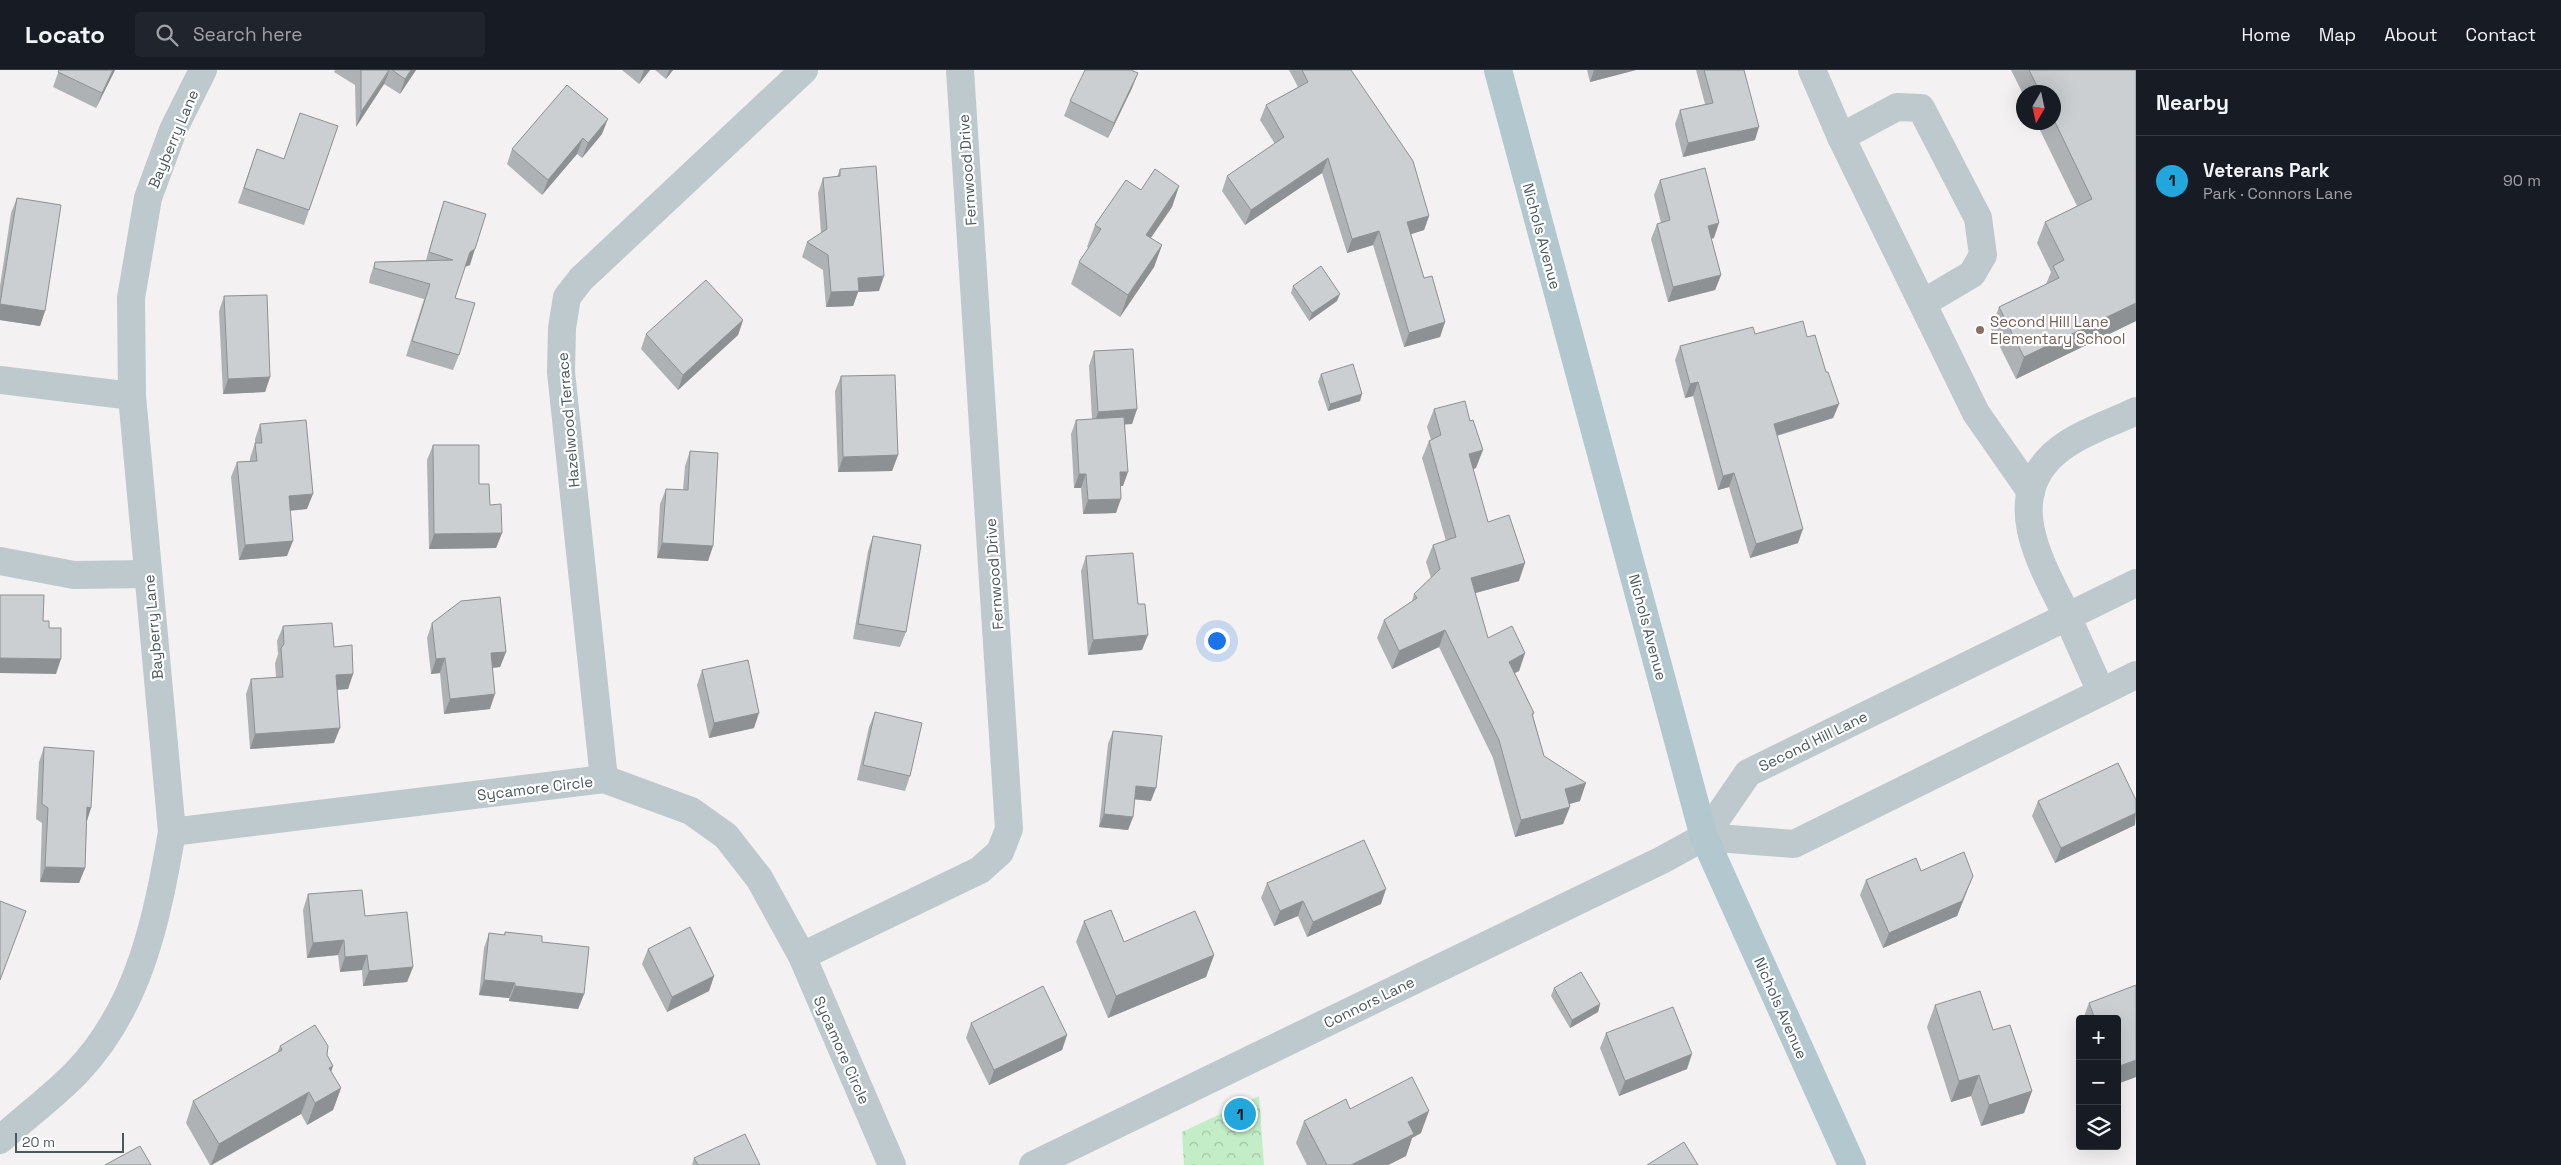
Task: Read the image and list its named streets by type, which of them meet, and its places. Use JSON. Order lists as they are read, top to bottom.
{
  "streets": {
    "main road": ["Nichols Avenue"],
    "street": [
      "Bayberry Lane",
      "Fernwood Drive",
      "Hazelwood Terrace",
      "Second Hill Lane",
      "Sycamore Circle",
      "Connors Lane"
    ]
  },
  "crossings": [
    ["Bayberry Lane", "Sycamore Circle"],
    ["Fernwood Drive", "Sycamore Circle"],
    ["Nichols Avenue", "Second Hill Lane"],
    ["Nichols Avenue", "Connors Lane"],
    ["Hazelwood Terrace", "Sycamore Circle"],
    ["Second Hill Lane", "Connors Lane"]
  ],
  "places": ["Second Hill Lane Elementary School"],
  "scale_bar": "20 m",
  "north": "bottom",
  "page": {
    "header": "Locato",
    "search": "Search here",
    "nav": [
      "Home",
      "Map",
      "About",
      "Contact"
    ],
    "heading": "Nearby",
    "list": [
      {
        "mark": "1",
        "name": "Veterans Park",
        "note": "Park · Connors Lane",
        "value": "90 m"
      }
    ],
    "map_buttons": ["+", "−"],
    "pins": "1",
    "scale": "20 m"
  }
}
